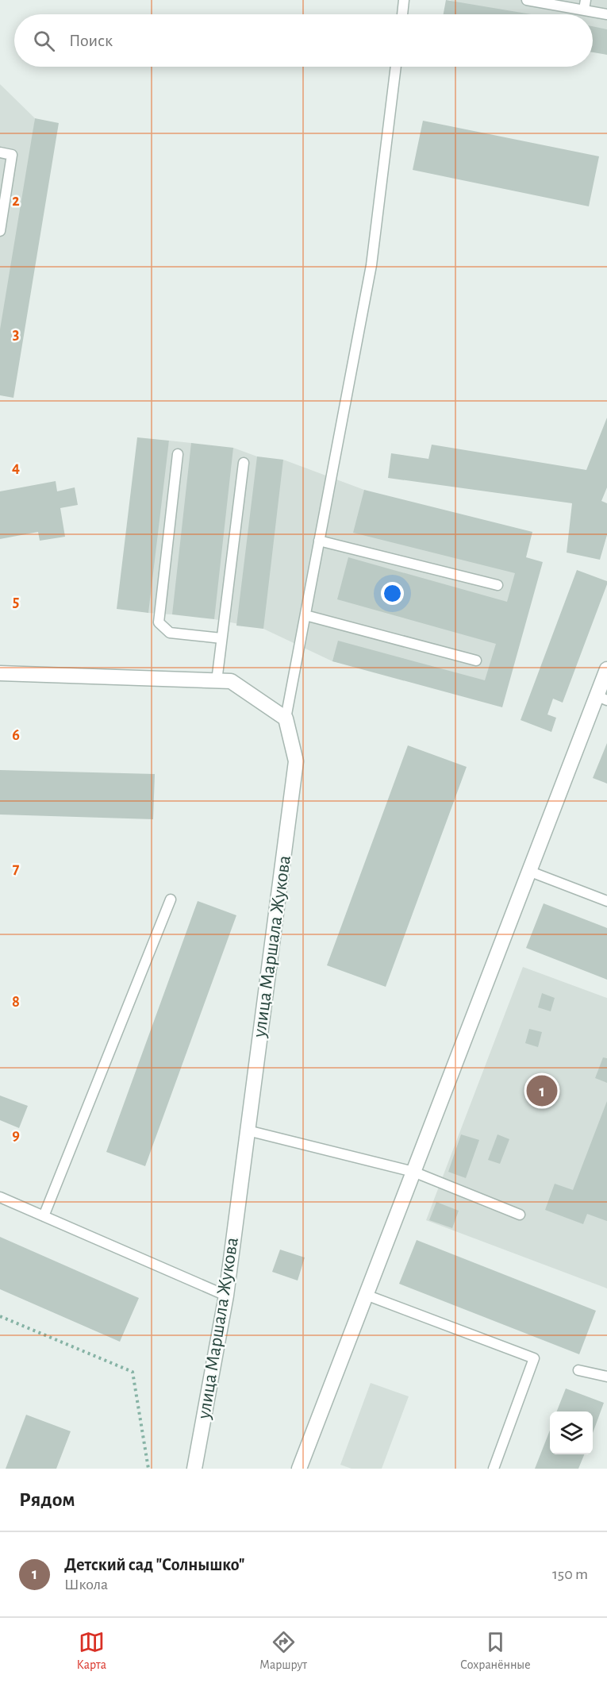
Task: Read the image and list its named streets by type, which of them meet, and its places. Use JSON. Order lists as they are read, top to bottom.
{
  "streets": {
    "street": ["улица Маршала Жукова"]
  },
  "page": {
    "search": "Поиск",
    "pins": "1",
    "heading": "Рядом",
    "list": [
      {
        "mark": "1",
        "name": "Детский сад \"Солнышко\"",
        "note": "Школа",
        "value": "150 m"
      }
    ],
    "nav": ["Карта", "Маршрут", "Сохранённые"]
  },
  "grid": {
    "rows": [
      "2",
      "3",
      "4",
      "5",
      "6",
      "7",
      "8",
      "9"
    ]
  }
}
